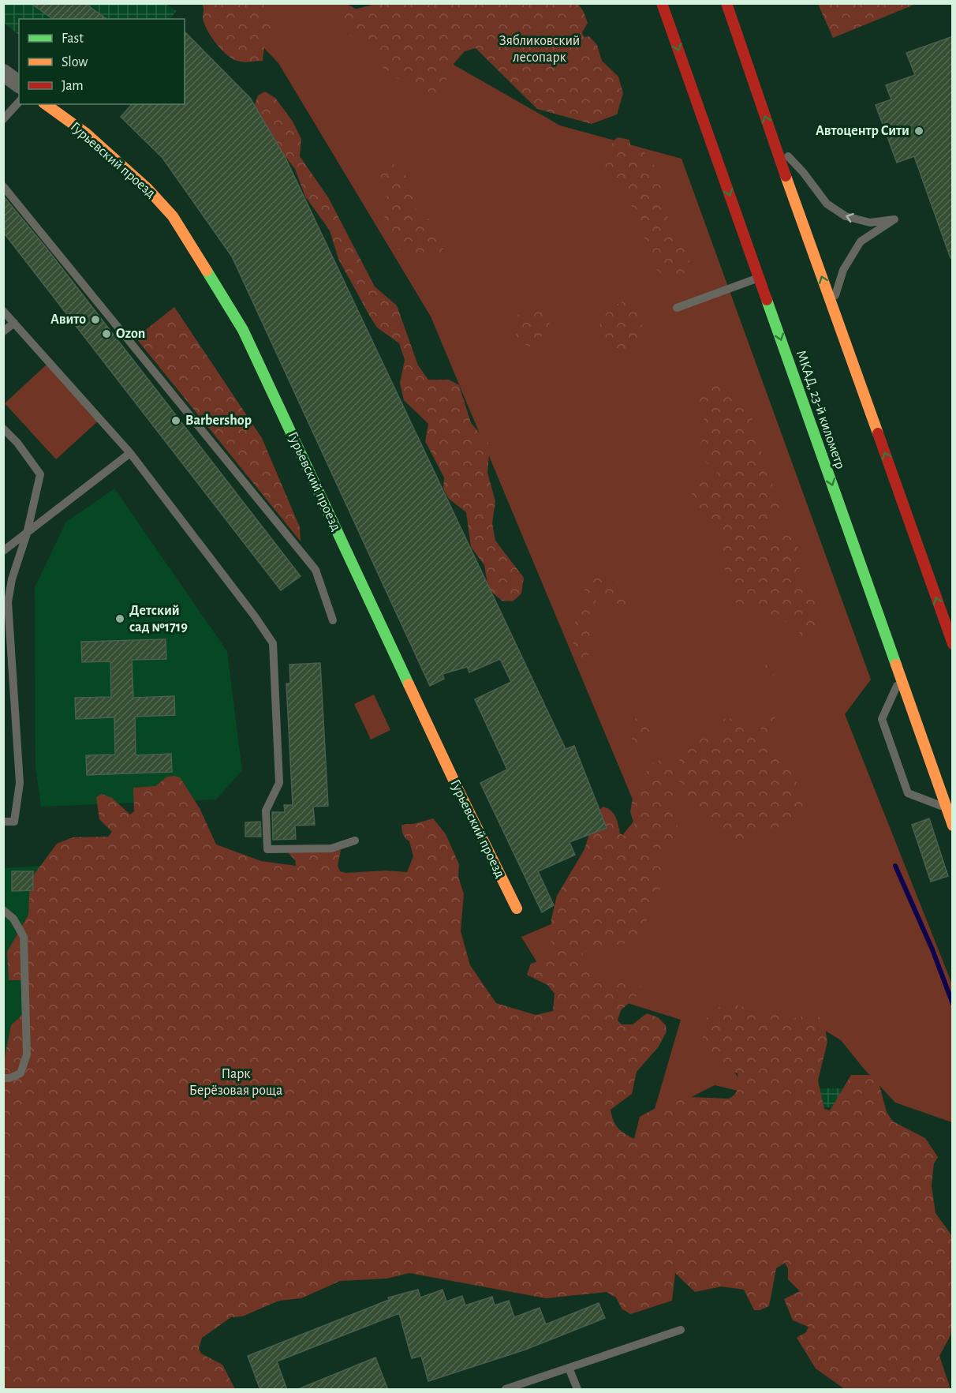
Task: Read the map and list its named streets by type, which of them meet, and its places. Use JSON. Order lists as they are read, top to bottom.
{
  "streets": {
    "main road": ["Гурьевский проезд", "МКАД, 23-й километр"]
  },
  "parks": ["Зябликовский лесопарк", "Парк Берёзовая роща"],
  "places": [
    "Автоцентр Сити",
    "Авито",
    "Ozon",
    "Barbershop",
    "Детский сад №1719"
  ],
  "legend": ["Fast", "Slow", "Jam"]
}
